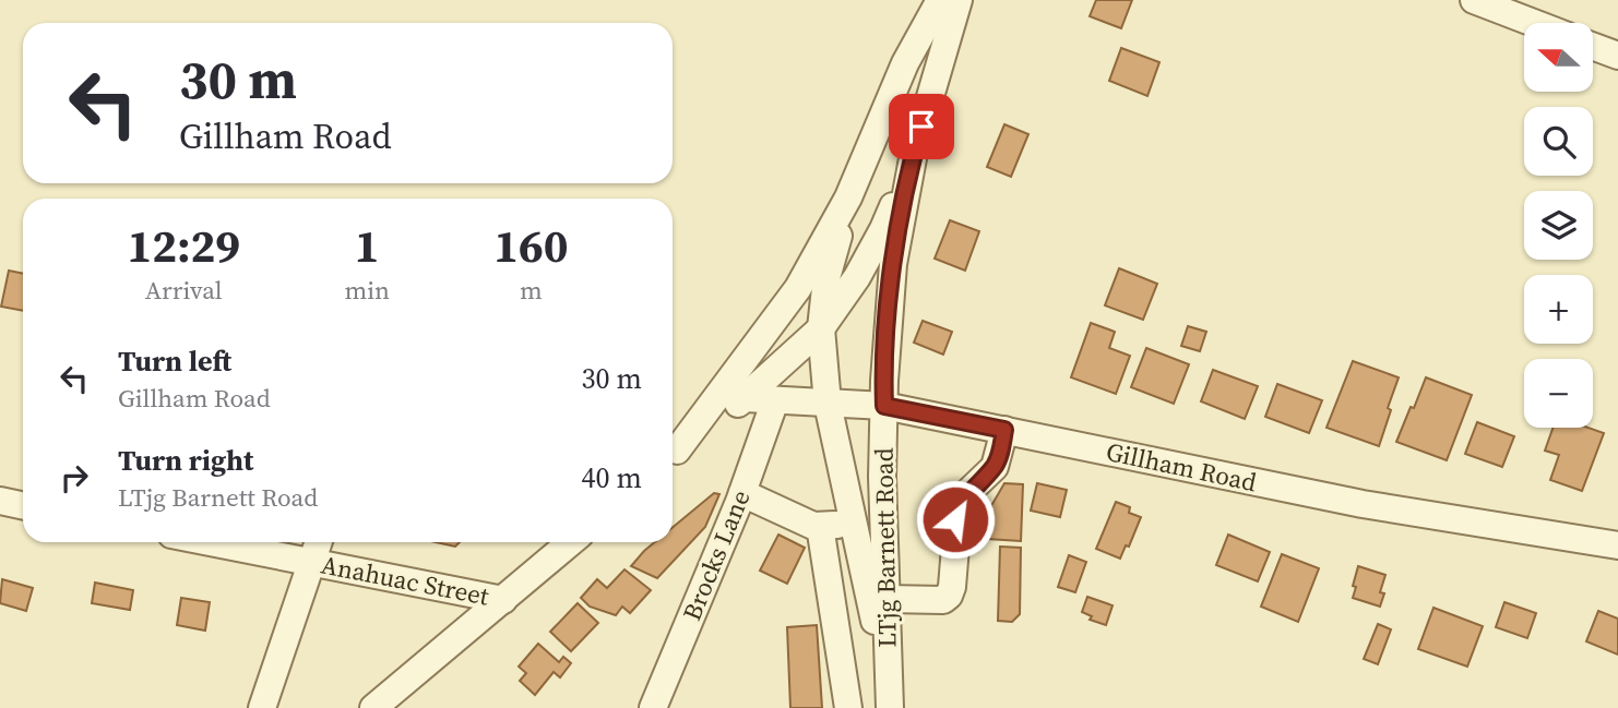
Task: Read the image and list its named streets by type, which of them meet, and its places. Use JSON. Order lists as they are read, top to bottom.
{
  "streets": {
    "street": [
      "Gillham Road",
      "LTjg Barnett Road",
      "Brocks Lane",
      "Anahuac Street"
    ]
  },
  "crossings": [
    ["Gillham Road", "LTjg Barnett Road"],
    ["Gillham Road", "Brocks Lane"]
  ],
  "north": "left",
  "page": {
    "map_buttons": ["+", "−"],
    "turn": ["30 m", "Gillham Road"],
    "eta": [
      "12:29",
      "Arrival",
      "1",
      "min",
      "160",
      "m"
    ],
    "list": [
      {
        "name": "Turn left",
        "note": "Gillham Road",
        "value": "30 m"
      },
      {
        "name": "Turn right",
        "note": "LTjg Barnett Road",
        "value": "40 m"
      }
    ]
  }
}
